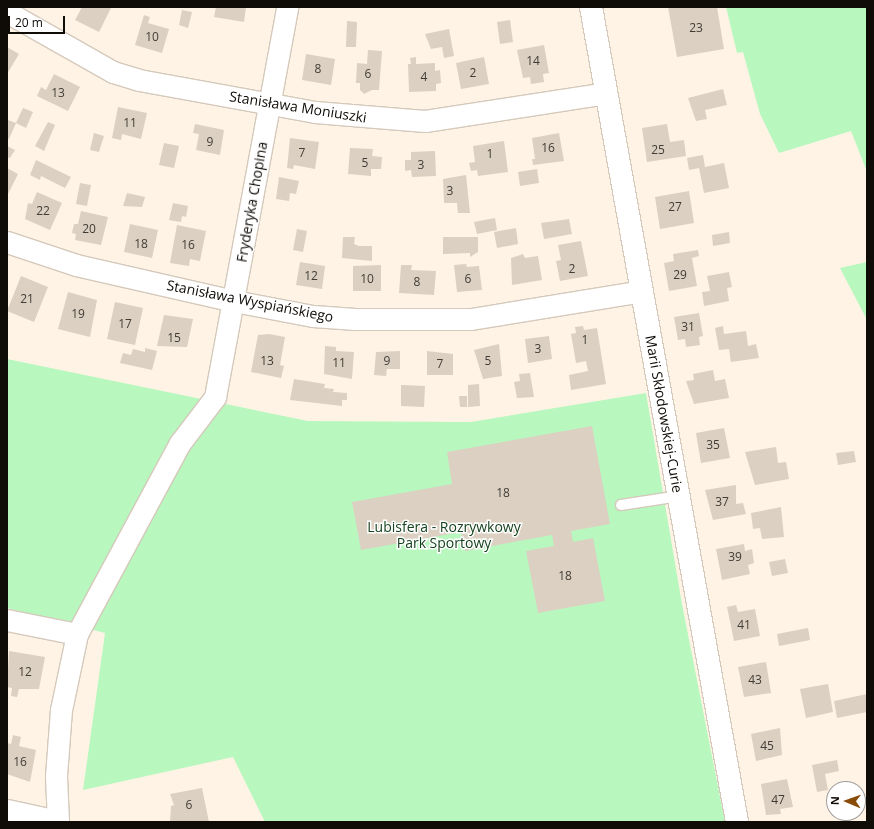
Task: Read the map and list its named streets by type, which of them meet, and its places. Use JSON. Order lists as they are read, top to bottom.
{
  "streets": {
    "street": [
      "Stanisława Moniuszki",
      "Fryderyka Chopina",
      "Stanisława Wyspiańskiego",
      "Marii Skłodowskiej-Curie"
    ]
  },
  "crossings": [
    ["Stanisława Moniuszki", "Fryderyka Chopina"],
    ["Stanisława Moniuszki", "Marii Skłodowskiej-Curie"],
    ["Fryderyka Chopina", "Stanisława Wyspiańskiego"],
    ["Stanisława Wyspiańskiego", "Marii Skłodowskiej-Curie"]
  ],
  "parks": ["Lubisfera - Rozrywkowy Park Sportowy"],
  "house_numbers": [
    "23",
    "10",
    "14",
    "8",
    "2",
    "6",
    "4",
    "13",
    "11",
    "9",
    "16",
    "25",
    "7",
    "1",
    "5",
    "3",
    "3",
    "27",
    "22",
    "20",
    "18",
    "16",
    "2",
    "29",
    "12",
    "10",
    "6",
    "8",
    "21",
    "19",
    "17",
    "31",
    "15",
    "1",
    "3",
    "13",
    "9",
    "5",
    "11",
    "7",
    "35",
    "18",
    "37",
    "39",
    "18",
    "41",
    "12",
    "43",
    "45",
    "16",
    "47",
    "6"
  ],
  "scale_bar": "20 m",
  "north": "left"
}
